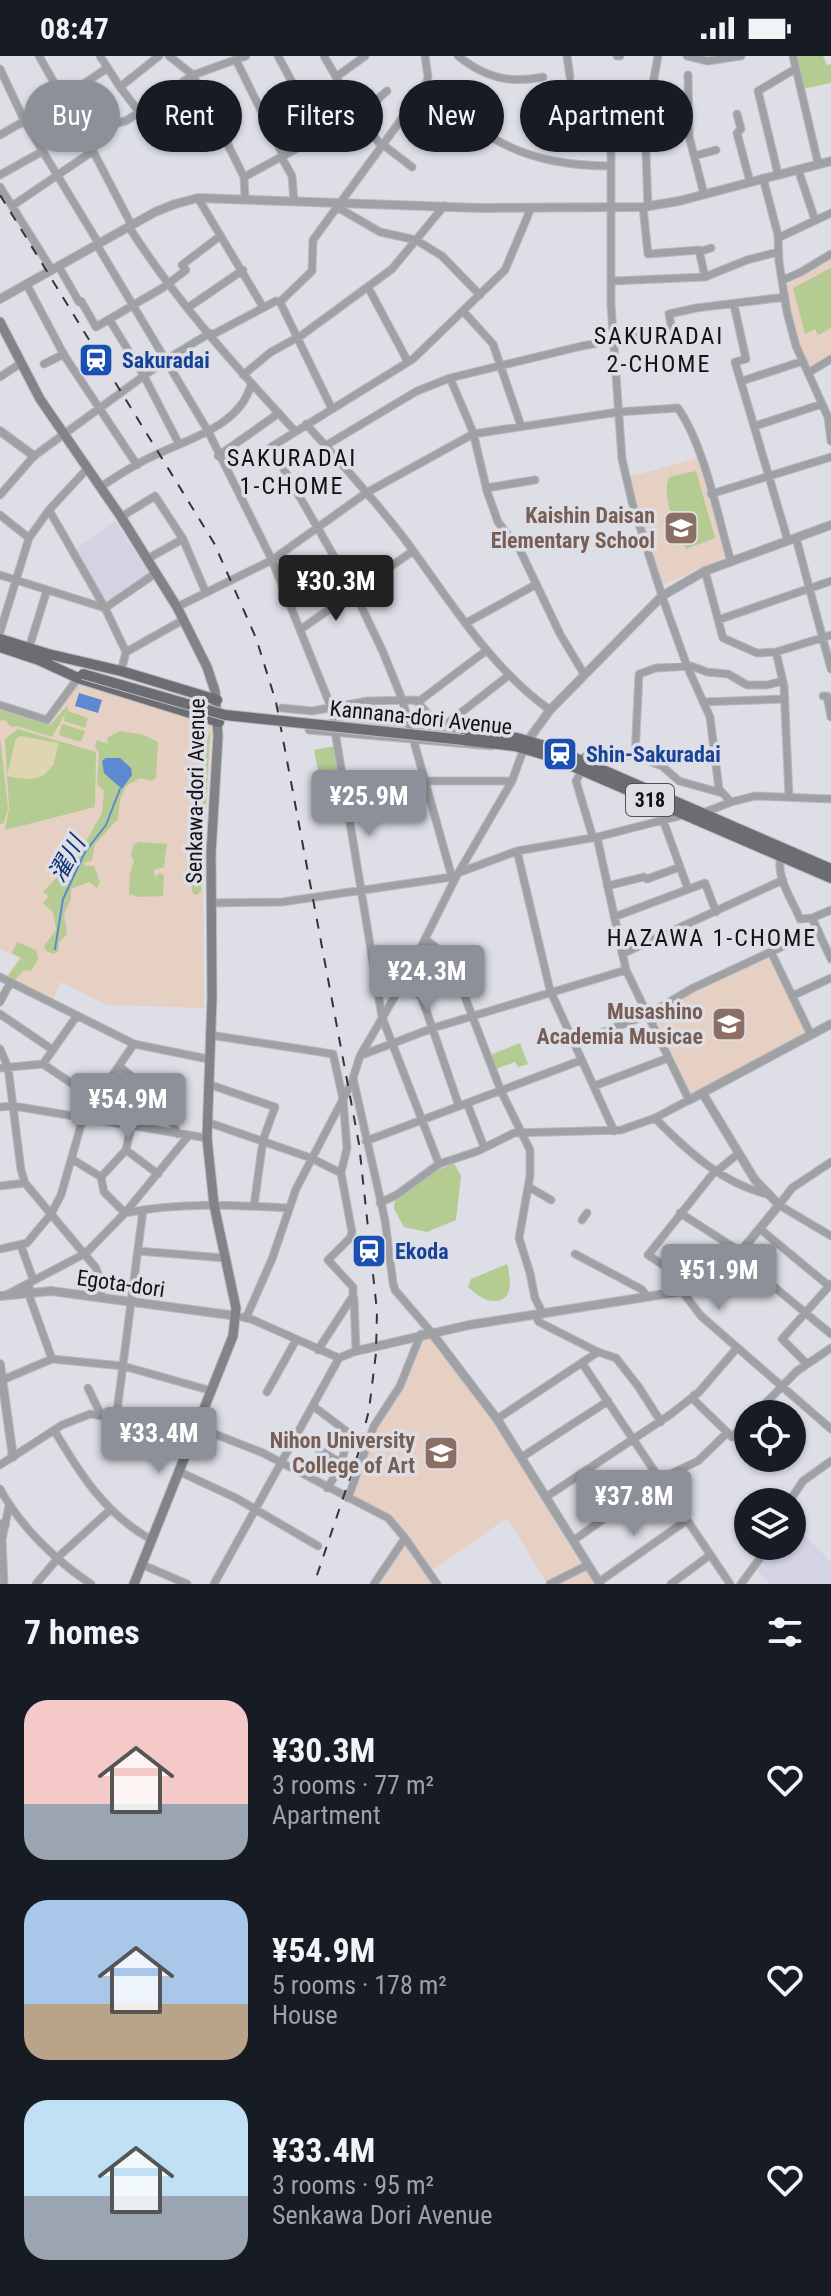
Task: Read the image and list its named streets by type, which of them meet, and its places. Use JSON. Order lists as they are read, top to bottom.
{
  "streets": {
    "main road": ["Kannana-dori Avenue", "Senkawa-dori Avenue", "318"],
    "street": ["Egota-dori"]
  },
  "crossings": [
    ["Kannana-dori Avenue", "318"],
    ["Senkawa-dori Avenue", "Egota-dori"]
  ],
  "districts": ["SAKURADAI 2-CHOME", "SAKURADAI 1-CHOME", "HAZAWA 1-CHOME"],
  "water": ["濯川"],
  "places": {
    "station": ["Sakuradai", "Shin-Sakuradai", "Ekoda"],
    "school or university": ["Kaishin Daisan Elementary School", "Musashino Academia Musicae", "Nihon University College of Art"]
  },
  "page": {
    "status": "08:47",
    "chip": [
      "Buy",
      "Rent",
      "Filters",
      "New",
      "Apartment"
    ],
    "price": [
      "¥30.3M",
      "¥25.9M",
      "¥24.3M",
      "¥54.9M",
      "¥51.9M",
      "¥33.4M",
      "¥37.8M"
    ],
    "heading": "7 homes",
    "list": [
      {
        "name": "¥30.3M",
        "note": "3 rooms · 77 m² · Apartment"
      },
      {
        "name": "¥54.9M",
        "note": "5 rooms · 178 m² · House"
      },
      {
        "name": "¥33.4M",
        "note": "3 rooms · 95 m² · Senkawa Dori Avenue"
      }
    ]
  }
}
